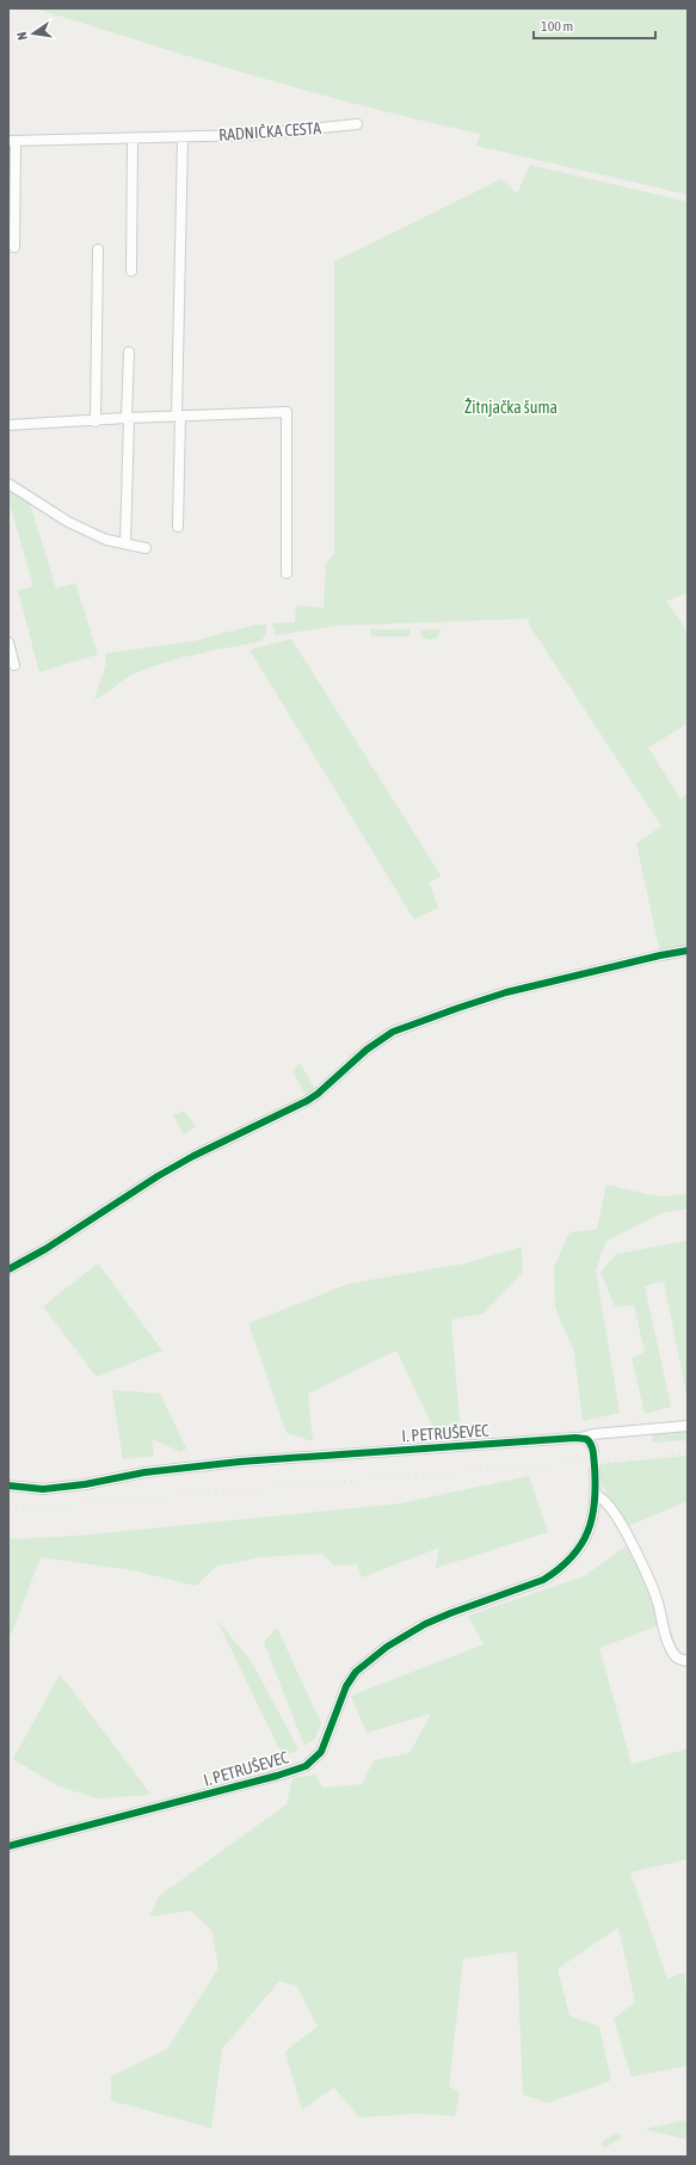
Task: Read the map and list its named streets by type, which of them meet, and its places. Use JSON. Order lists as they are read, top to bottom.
{
  "streets": {
    "street": ["RADNIČKA CESTA", "I. PETRUŠEVEC"]
  },
  "parks": ["Žitnjačka šuma"],
  "scale_bar": "100 m",
  "north": "left"
}
